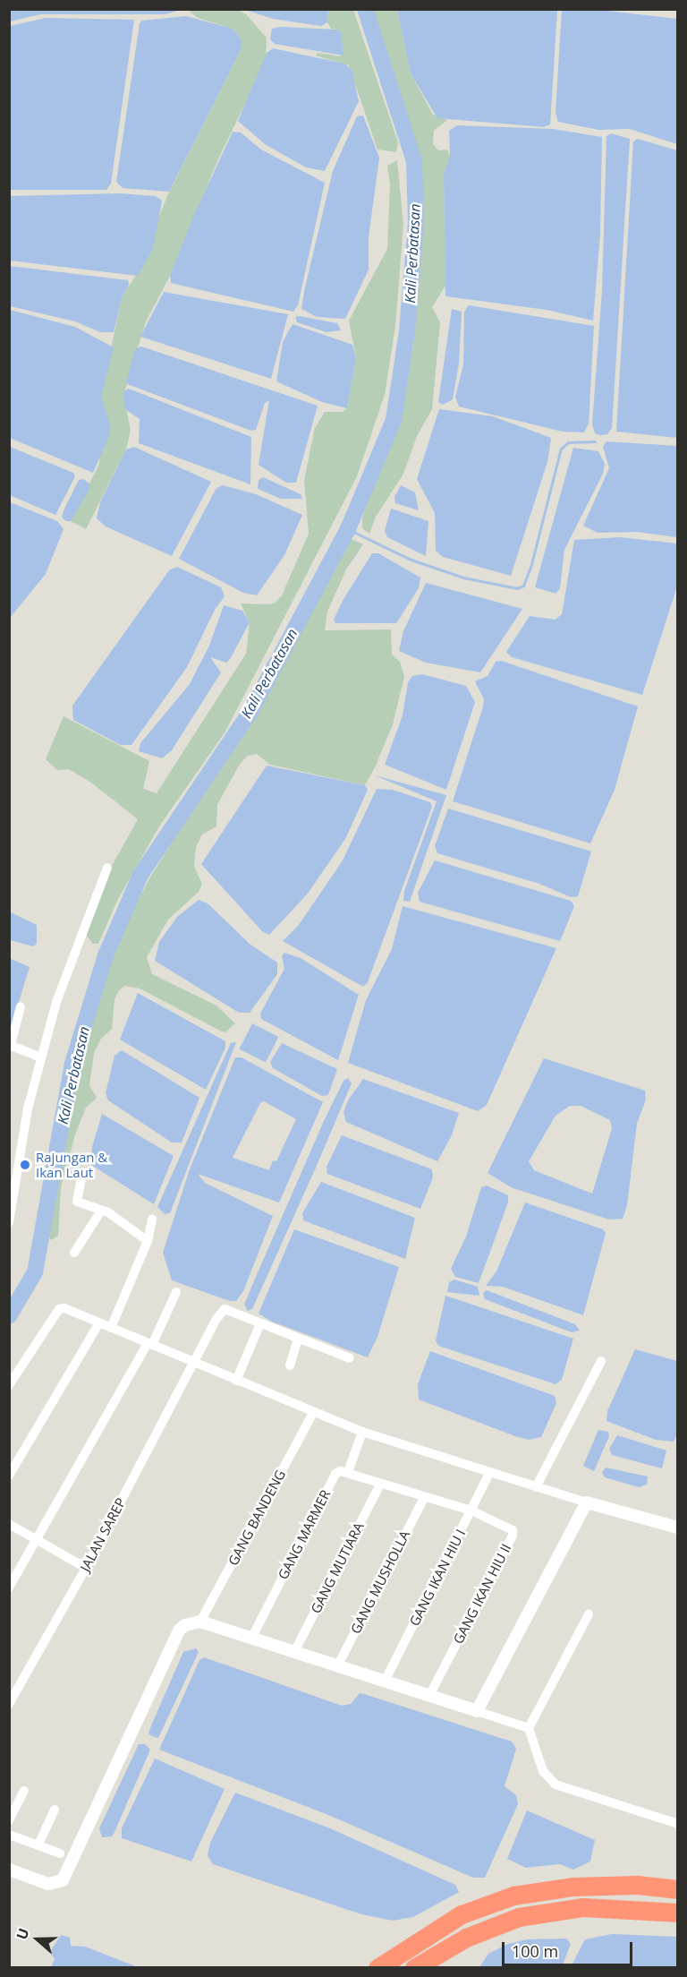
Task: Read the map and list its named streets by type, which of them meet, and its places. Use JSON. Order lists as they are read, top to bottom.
{
  "streets": {
    "street": [
      "GANG BANDENG",
      "JALAN SAREP",
      "GANG MARMER",
      "GANG MUTIARA",
      "GANG IKAN HIU I",
      "GANG MUSHOLLA",
      "GANG IKAN HIU II"
    ]
  },
  "crossings": [
    ["GANG IKAN HIU I", "GANG IKAN HIU II"]
  ],
  "water": ["Kali Perbatasan"],
  "places": ["Rajungan & Ikan Laut"],
  "scale_bar": "100 m",
  "north": "left"
}
